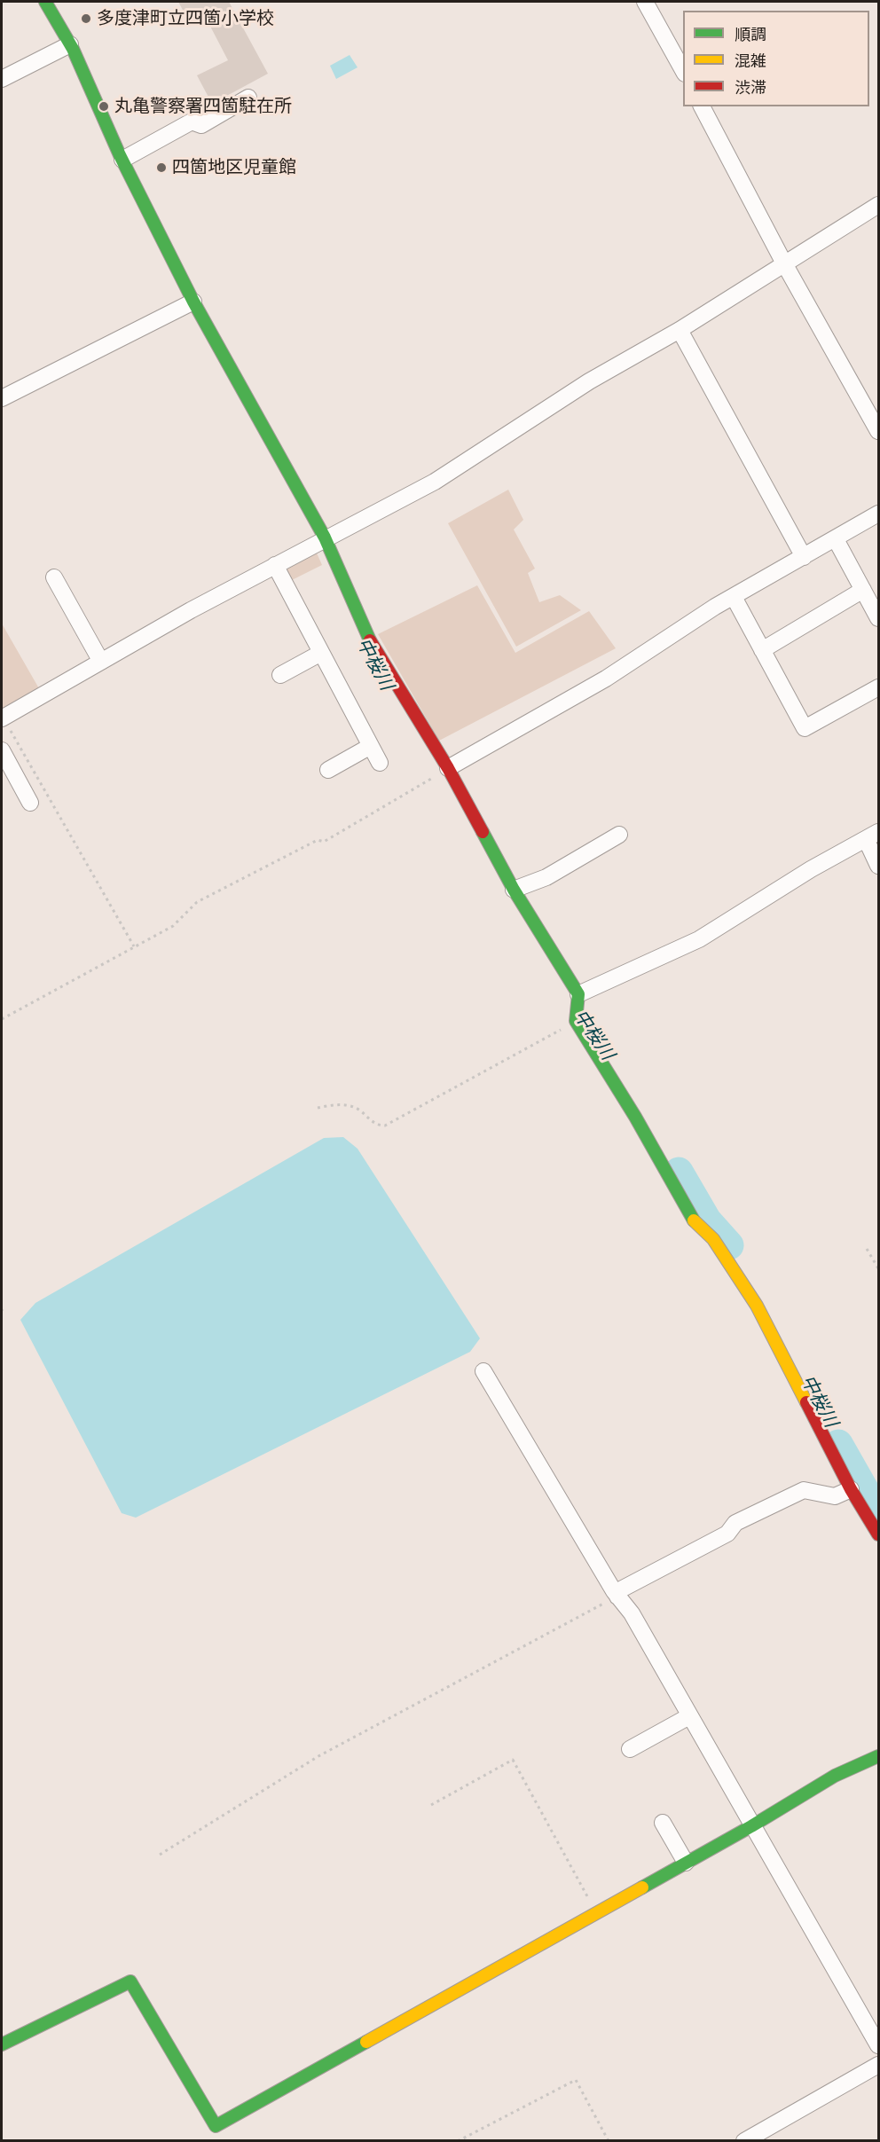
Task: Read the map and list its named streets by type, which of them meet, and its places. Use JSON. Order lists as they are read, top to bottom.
{
  "water": ["中桜川"],
  "places": ["多度津町立四箇小学校", "丸亀警察署四箇駐在所", "四箇地区児童館"],
  "legend": ["順調", "混雑", "渋滞"]
}
